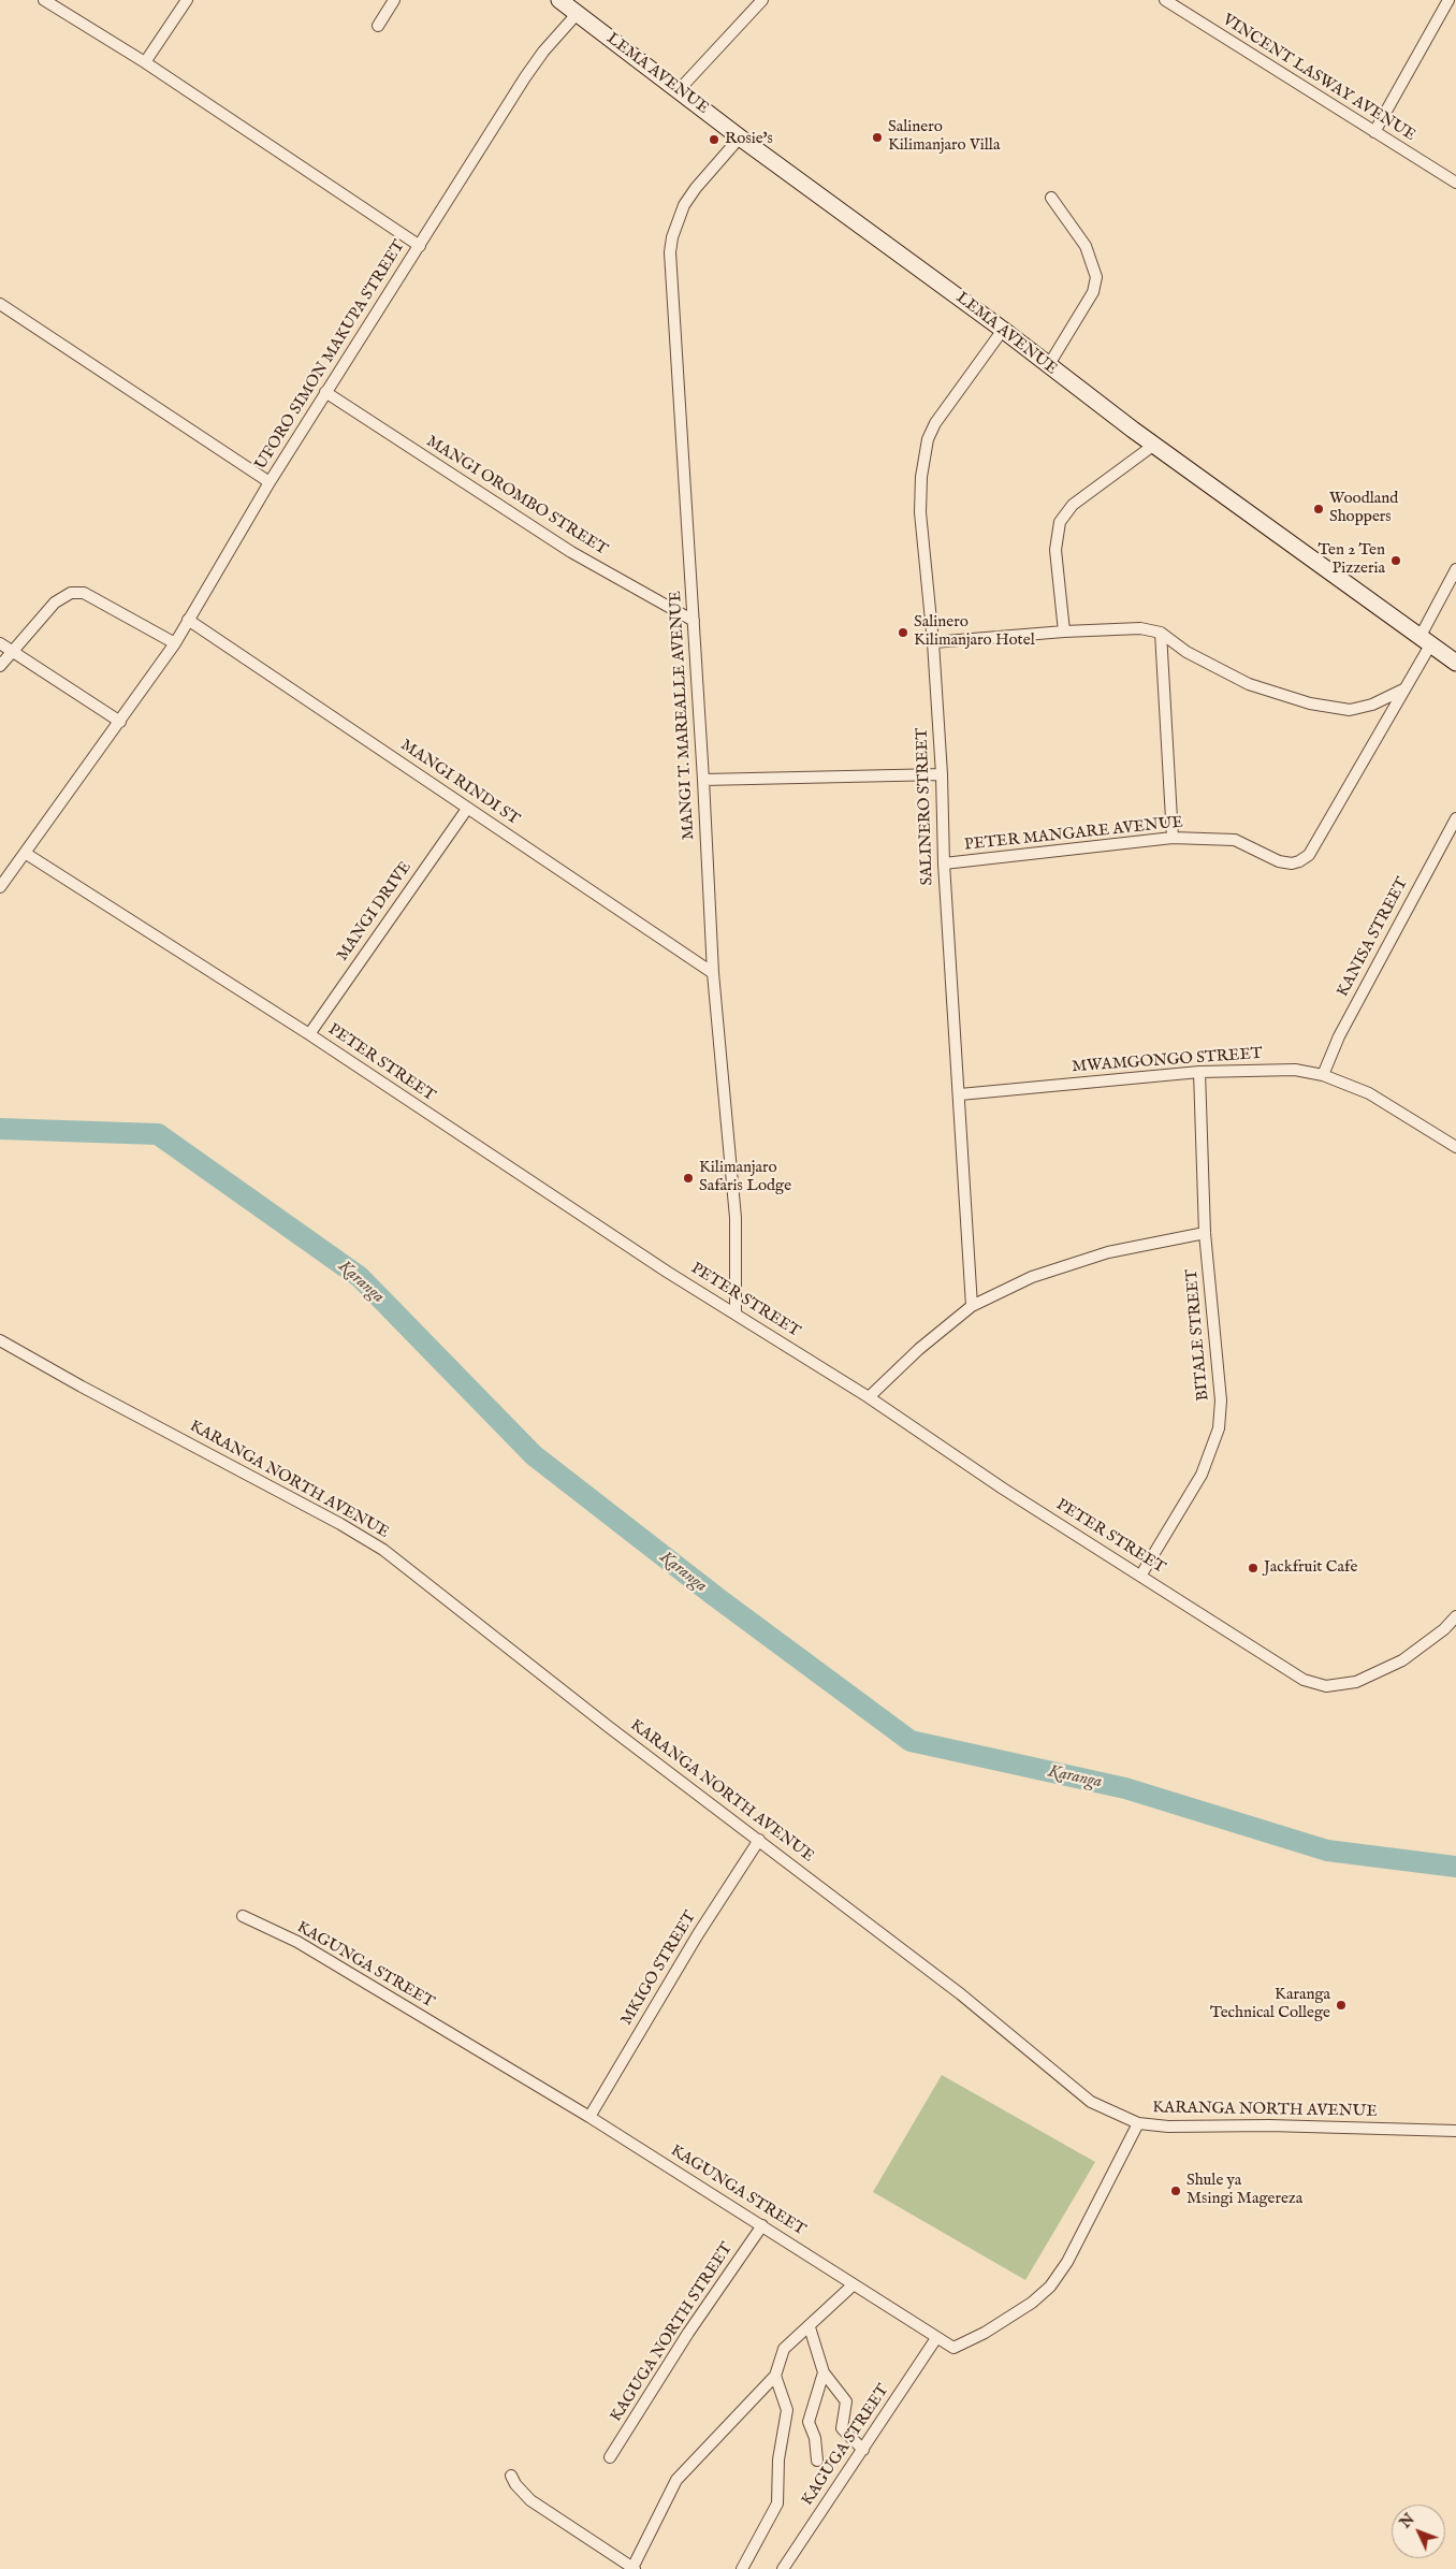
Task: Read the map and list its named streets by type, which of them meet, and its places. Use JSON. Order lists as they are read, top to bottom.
{
  "streets": {
    "main road": ["LEMA AVENUE"],
    "street": [
      "VINCENT LASWAY AVENUE",
      "UFORO SIMON MAKUPA STREET",
      "MANGI OROMBO STREET",
      "MANGI T. MAREALLE AVENUE",
      "MANGI RINDI ST",
      "SALINERO STREET",
      "PETER MANGARE AVENUE",
      "MANGI DRIVE",
      "KANISA STREET",
      "MWAMGONGO STREET",
      "PETER STREET",
      "BITALE STREET",
      "KARANGA NORTH AVENUE",
      "KAGUNGA STREET",
      "MKIGO STREET",
      "KAGUGA NORTH STREET",
      "KAGUGA STREET"
    ]
  },
  "crossings": [
    ["LEMA AVENUE", "UFORO SIMON MAKUPA STREET"],
    ["LEMA AVENUE", "MANGI T. MAREALLE AVENUE"],
    ["LEMA AVENUE", "SALINERO STREET"],
    ["LEMA AVENUE", "PETER MANGARE AVENUE"],
    ["UFORO SIMON MAKUPA STREET", "MANGI OROMBO STREET"],
    ["UFORO SIMON MAKUPA STREET", "MANGI RINDI ST"],
    ["UFORO SIMON MAKUPA STREET", "PETER STREET"],
    ["MANGI OROMBO STREET", "MANGI T. MAREALLE AVENUE"],
    ["MANGI T. MAREALLE AVENUE", "MANGI RINDI ST"],
    ["MANGI T. MAREALLE AVENUE", "PETER STREET"],
    ["MANGI RINDI ST", "MANGI DRIVE"],
    ["SALINERO STREET", "PETER MANGARE AVENUE"],
    ["SALINERO STREET", "MWAMGONGO STREET"],
    ["MANGI DRIVE", "PETER STREET"],
    ["KANISA STREET", "MWAMGONGO STREET"],
    ["MWAMGONGO STREET", "BITALE STREET"],
    ["PETER STREET", "BITALE STREET"],
    ["KARANGA NORTH AVENUE", "KAGUNGA STREET"],
    ["KARANGA NORTH AVENUE", "MKIGO STREET"],
    ["KAGUNGA STREET", "MKIGO STREET"],
    ["KAGUNGA STREET", "KAGUGA NORTH STREET"],
    ["KAGUNGA STREET", "KAGUGA STREET"]
  ],
  "water": ["Karanga"],
  "places": [
    "Salinero Kilimanjaro Villa",
    "Rosie's",
    "Woodland Shoppers",
    "Ten 2 Ten Pizzeria",
    "Salinero Kilimanjaro Hotel",
    "Kilimanjaro Safaris Lodge",
    "Jackfruit Cafe",
    "Karanga Technical College",
    "Shule ya Msingi Magereza"
  ],
  "north": "top left"
}
